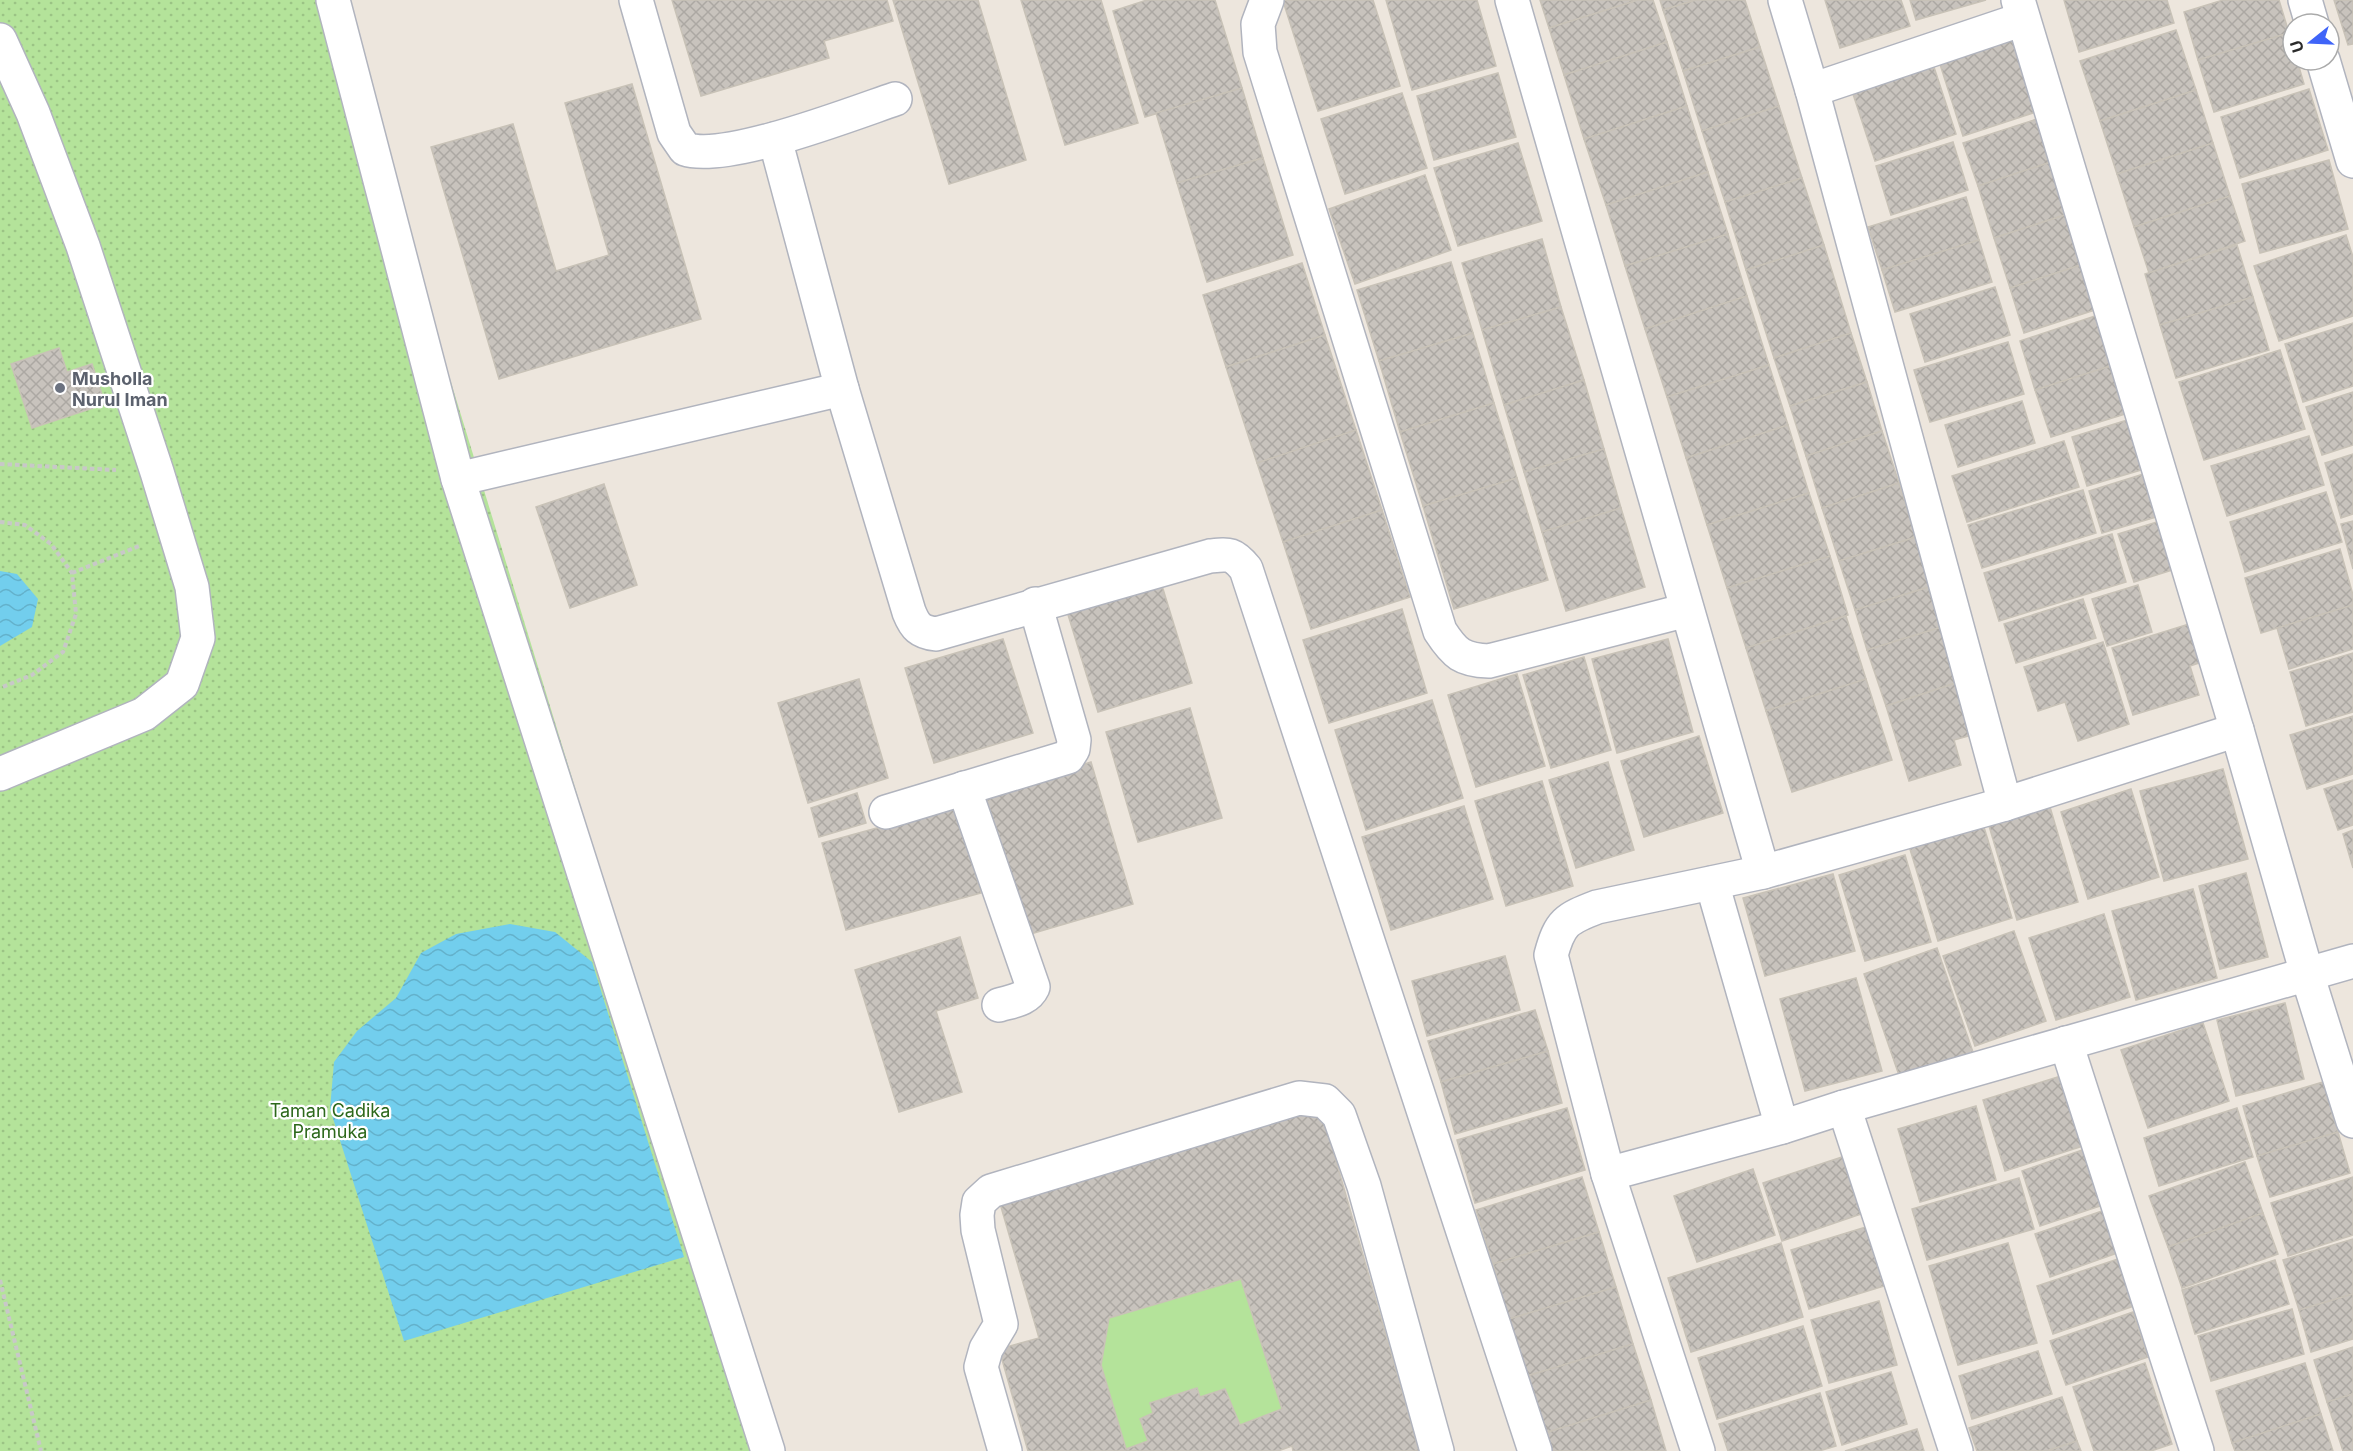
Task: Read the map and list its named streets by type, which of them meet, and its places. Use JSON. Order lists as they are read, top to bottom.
{
  "parks": ["Taman Cadika Pramuka"],
  "places": ["Musholla Nurul Iman"],
  "north": "left"
}
